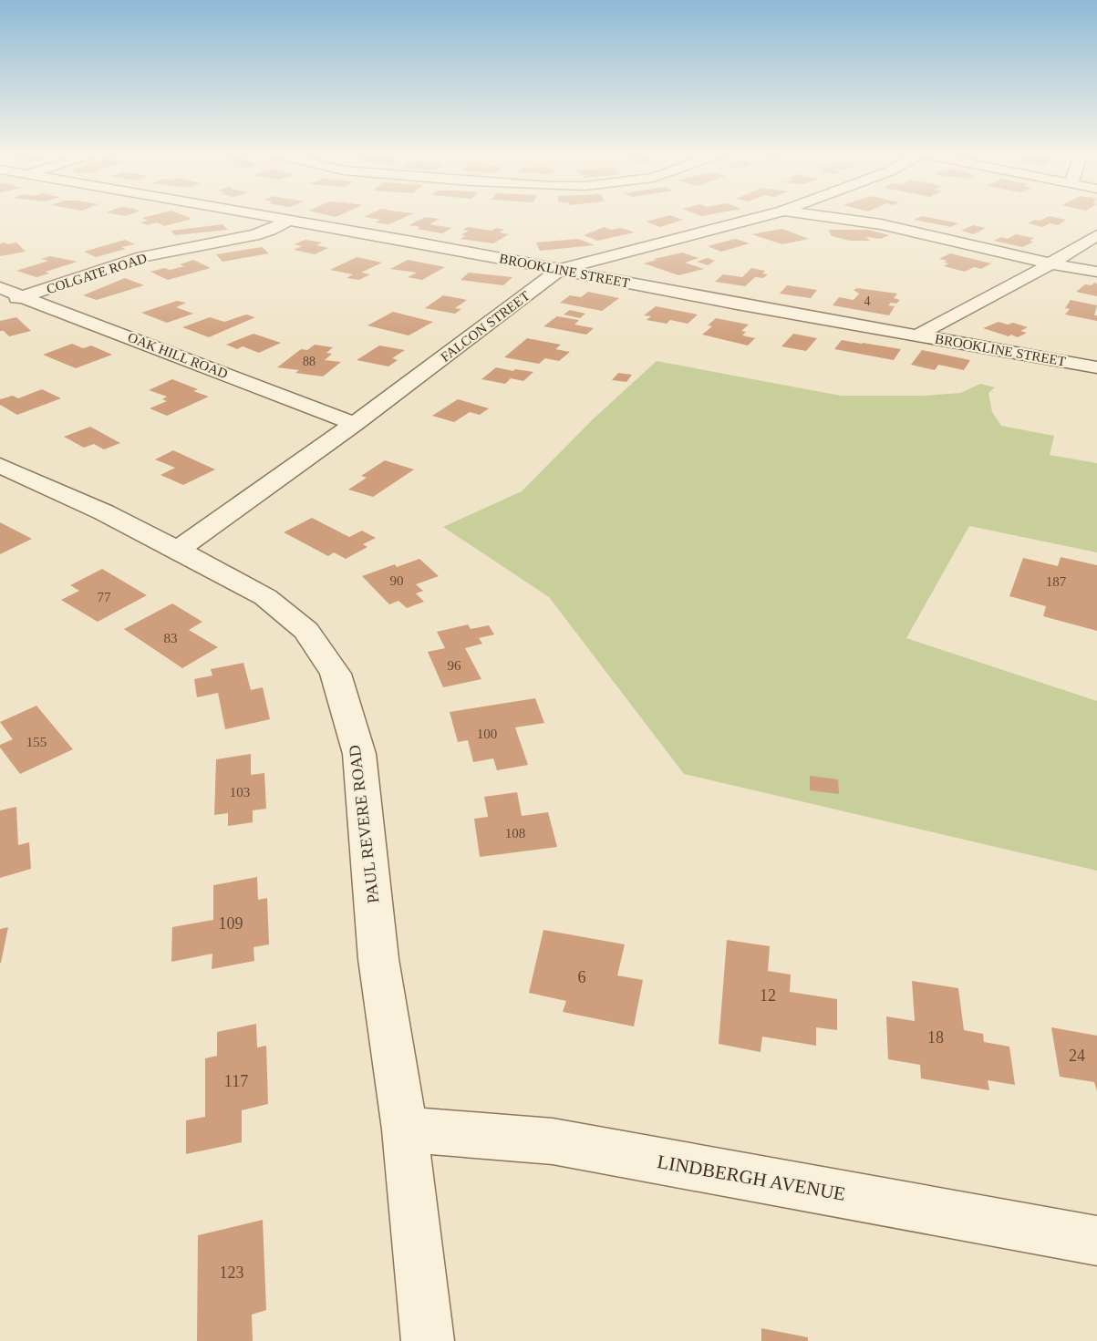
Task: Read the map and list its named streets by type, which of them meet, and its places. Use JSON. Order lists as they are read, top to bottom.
{
  "streets": {
    "street": [
      "BROOKLINE STREET",
      "COLGATE ROAD",
      "FALCON STREET",
      "OAK HILL ROAD",
      "PAUL REVERE ROAD",
      "LINDBERGH AVENUE"
    ]
  },
  "crossings": [
    ["BROOKLINE STREET", "COLGATE ROAD"],
    ["BROOKLINE STREET", "FALCON STREET"],
    ["COLGATE ROAD", "OAK HILL ROAD"],
    ["FALCON STREET", "OAK HILL ROAD"],
    ["FALCON STREET", "PAUL REVERE ROAD"],
    ["PAUL REVERE ROAD", "LINDBERGH AVENUE"]
  ],
  "house_numbers": [
    "4",
    "88",
    "90",
    "187",
    "77",
    "83",
    "96",
    "100",
    "155",
    "103",
    "108",
    "109",
    "6",
    "12",
    "18",
    "24",
    "117",
    "123"
  ]
}
